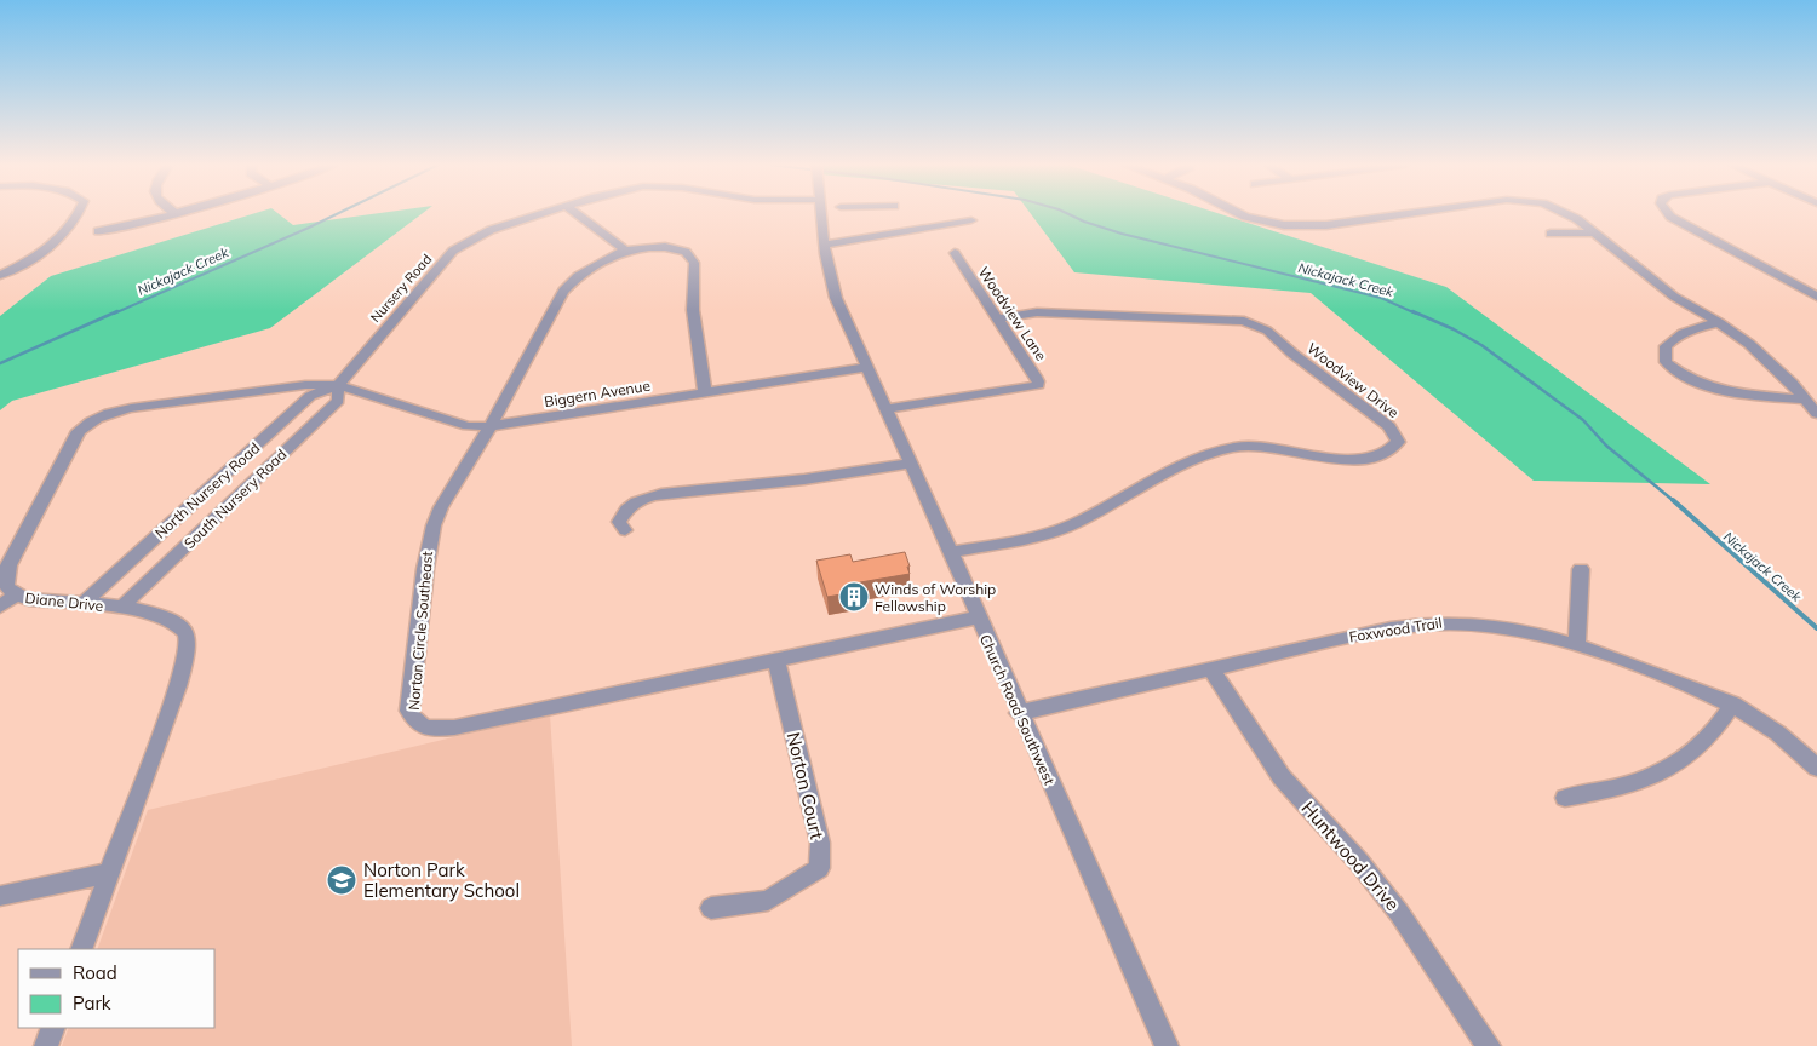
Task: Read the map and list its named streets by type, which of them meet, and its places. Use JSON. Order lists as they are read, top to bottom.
{
  "streets": {
    "street": [
      "Nursery Road",
      "Woodview Lane",
      "Woodview Drive",
      "Biggern Avenue",
      "North Nursery Road",
      "South Nursery Road",
      "Diane Drive",
      "Foxwood Trail",
      "Norton Circle Southeast",
      "Church Road Southwest",
      "Norton Court",
      "Huntwood Drive"
    ]
  },
  "crossings": [
    ["Nursery Road", "Biggern Avenue"],
    ["Nursery Road", "North Nursery Road"],
    ["Nursery Road", "South Nursery Road"],
    ["Nursery Road", "Diane Drive"],
    ["Woodview Lane", "Woodview Drive"],
    ["Woodview Lane", "Church Road Southwest"],
    ["Woodview Drive", "Church Road Southwest"],
    ["Biggern Avenue", "North Nursery Road"],
    ["Biggern Avenue", "South Nursery Road"],
    ["Biggern Avenue", "Diane Drive"],
    ["Biggern Avenue", "Norton Circle Southeast"],
    ["Biggern Avenue", "Church Road Southwest"],
    ["North Nursery Road", "South Nursery Road"],
    ["North Nursery Road", "Diane Drive"],
    ["South Nursery Road", "Diane Drive"],
    ["Foxwood Trail", "Church Road Southwest"],
    ["Foxwood Trail", "Huntwood Drive"],
    ["Norton Circle Southeast", "Church Road Southwest"],
    ["Norton Circle Southeast", "Norton Court"]
  ],
  "water": ["Nickajack Creek"],
  "places": {
    "building": ["Winds of Worship Fellowship"],
    "school or university": ["Norton Park Elementary School"]
  },
  "legend": ["Road", "Park"]
}
